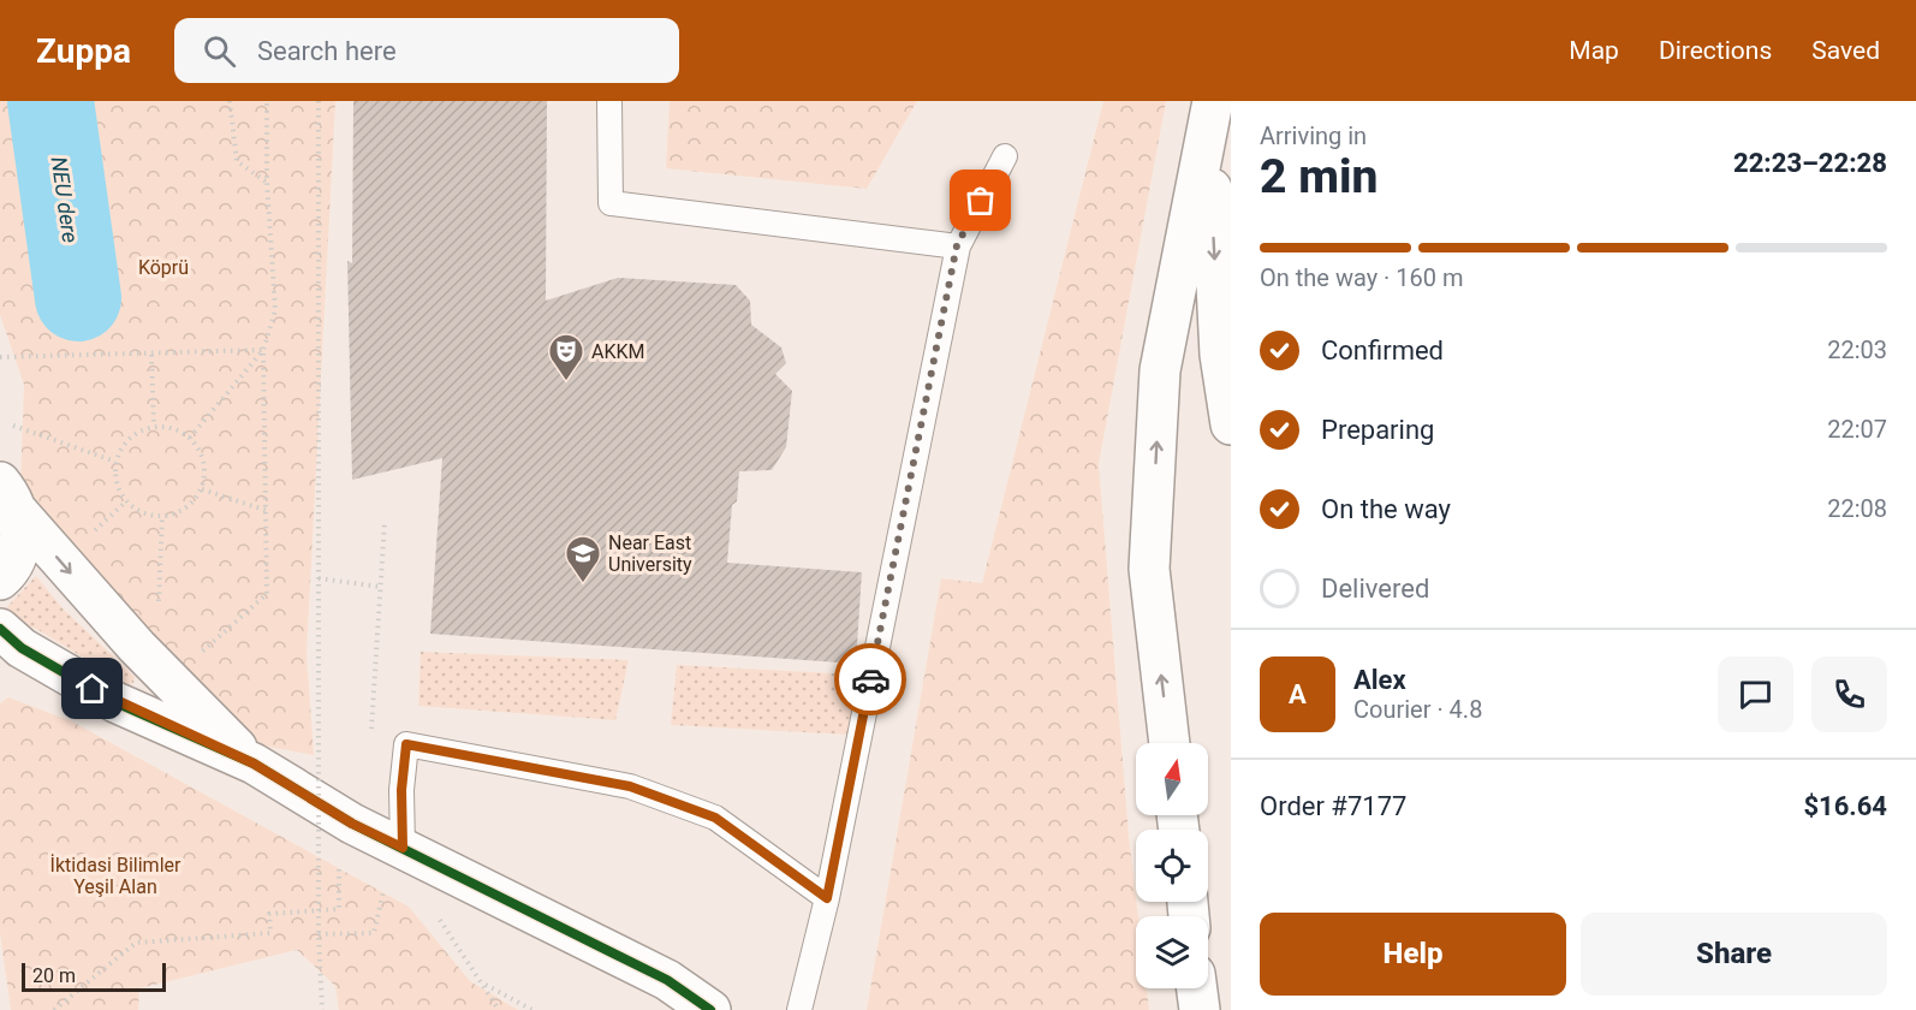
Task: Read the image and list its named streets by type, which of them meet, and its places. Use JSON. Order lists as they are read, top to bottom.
{
  "water": ["NEU dere"],
  "parks": ["Köprü", "İktidasi Bilimler Yeşil Alan"],
  "places": {
    "theatre": ["AKKM"],
    "school or university": ["Near East University"]
  },
  "scale_bar": "20 m",
  "north": "top",
  "page": {
    "header": "Zuppa",
    "search": "Search here",
    "nav": ["Map", "Directions", "Saved"],
    "heading": ["2 min", "Arriving in", "22:23–22:28"],
    "panel": [
      "Alex",
      "Courier · 4.8",
      "Order #7177",
      "$16.64"
    ],
    "bar": "On the way · 160 m",
    "list": [
      ["Confirmed", "22:03"],
      ["Preparing", "22:07"],
      ["On the way", "22:08"],
      "Delivered"
    ],
    "round": "A",
    "buttons": ["Help", "Share"],
    "scale": "20 m"
  }
}
